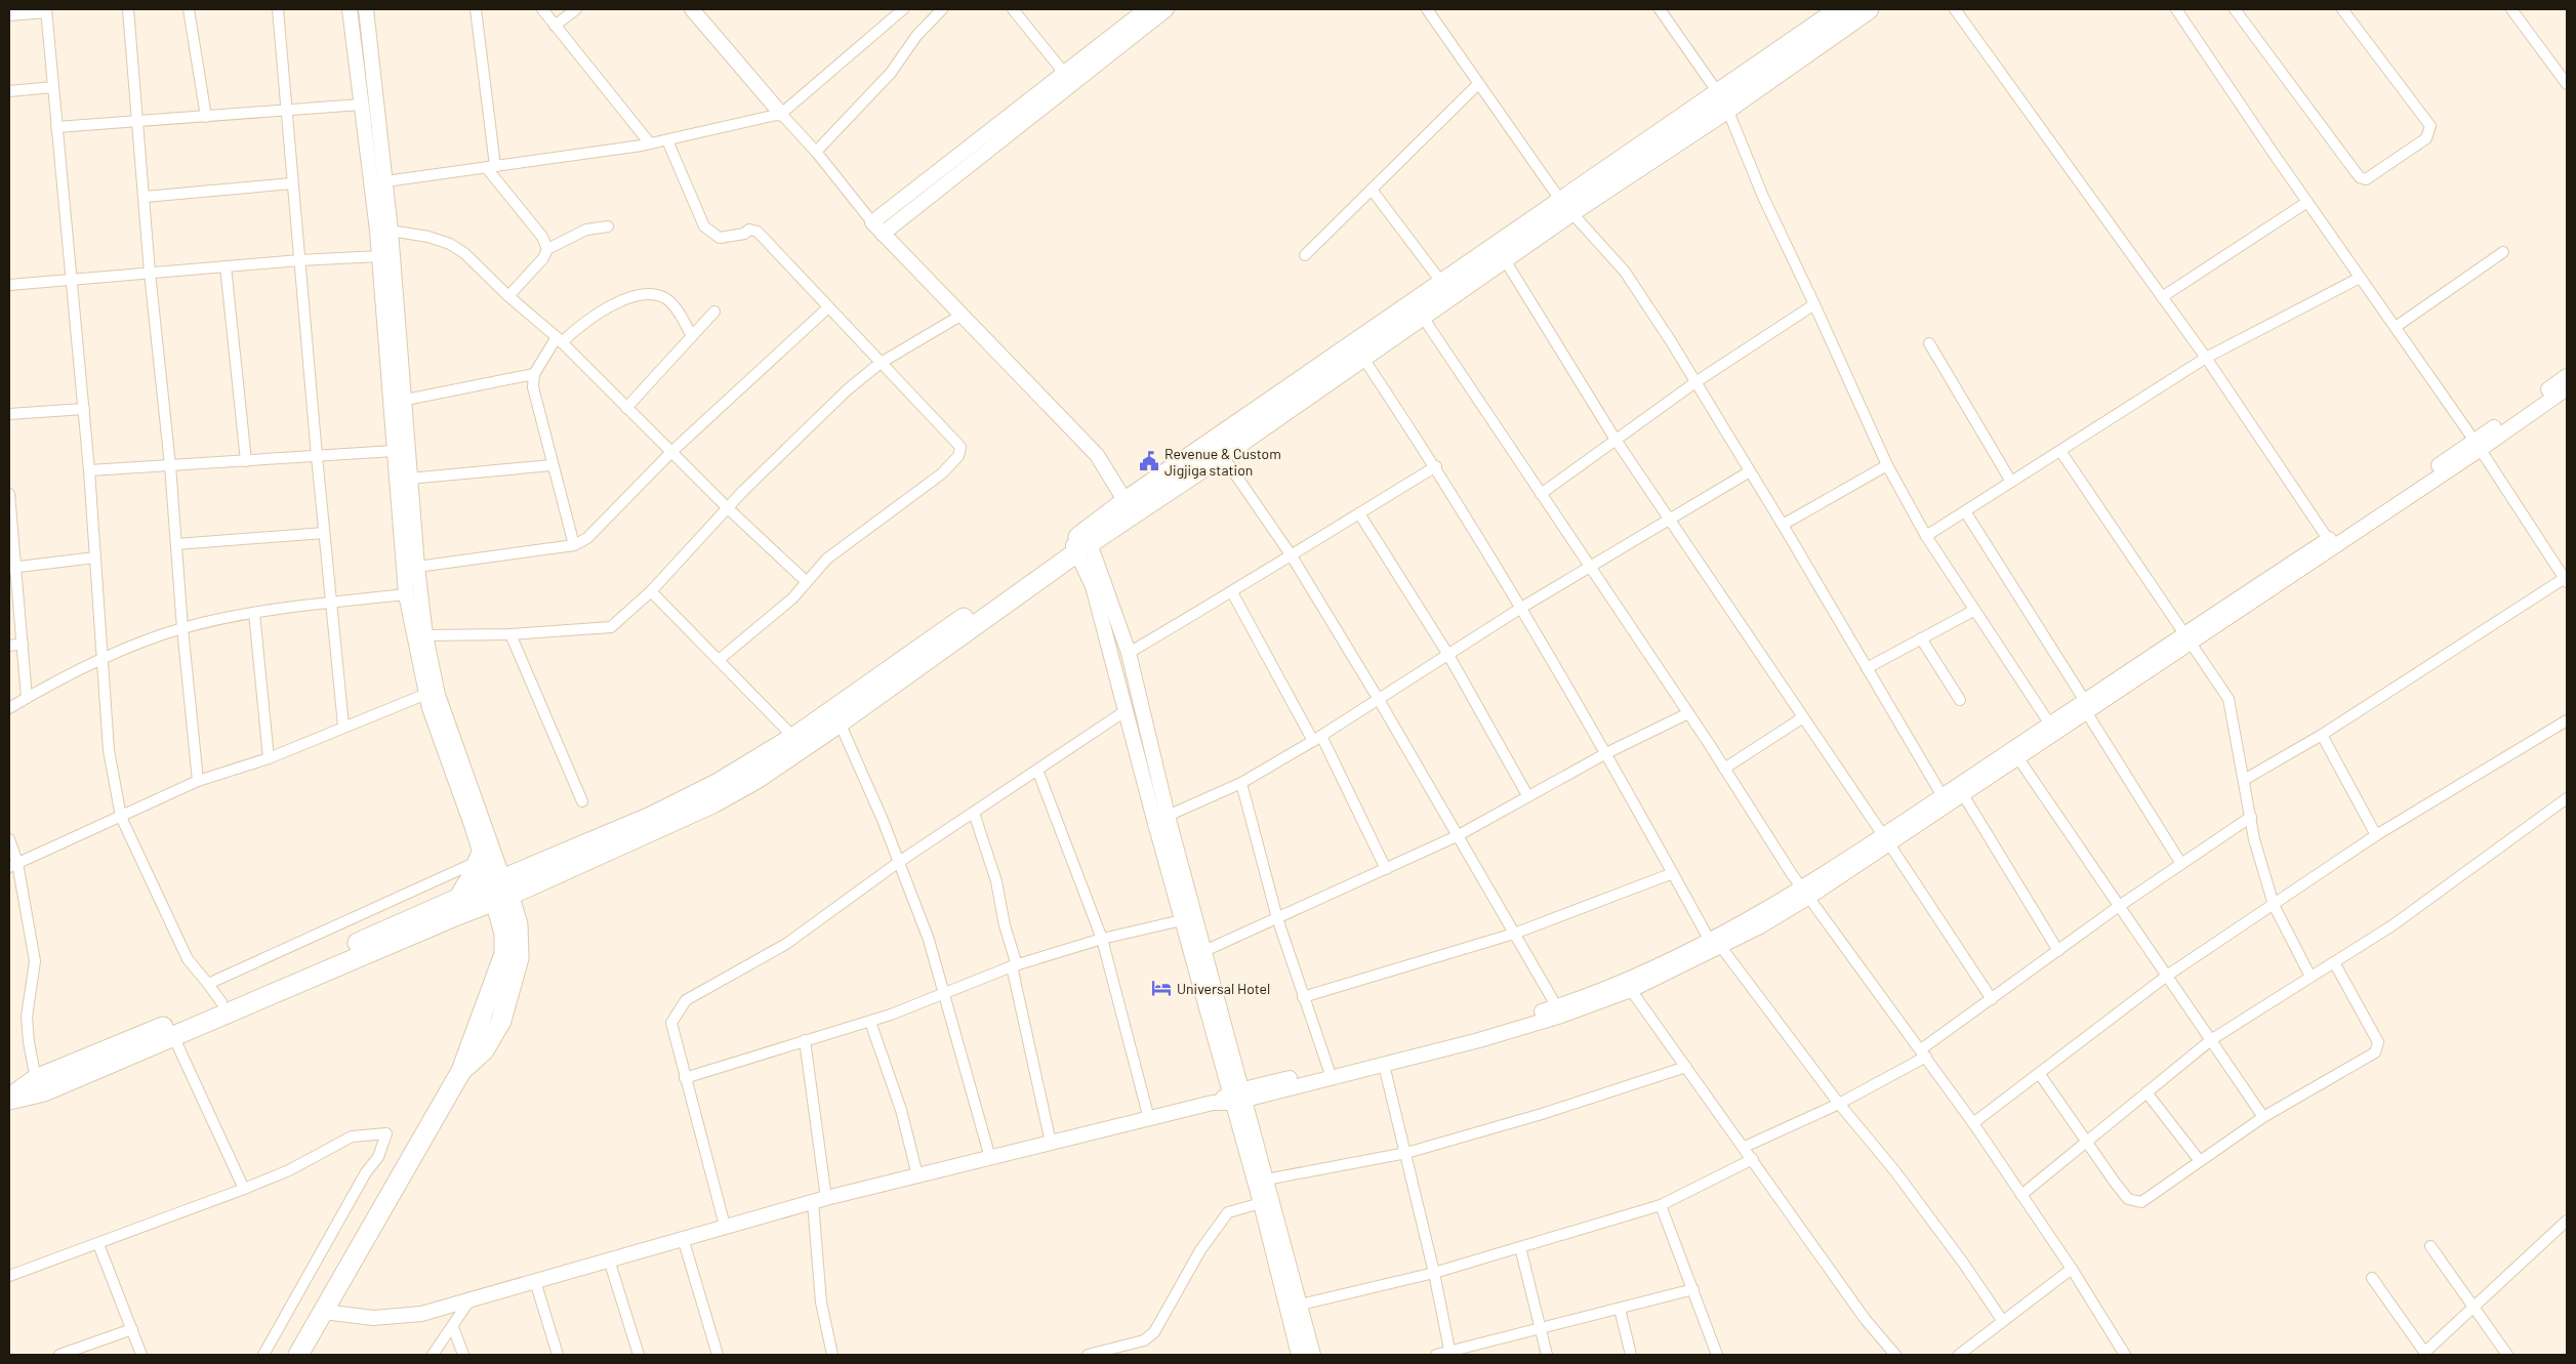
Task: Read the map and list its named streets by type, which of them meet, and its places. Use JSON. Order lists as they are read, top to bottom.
{
  "places": {
    "public building": ["Revenue & Custom Jigjiga station"],
    "hotel": ["Universal Hotel"]
  }
}
